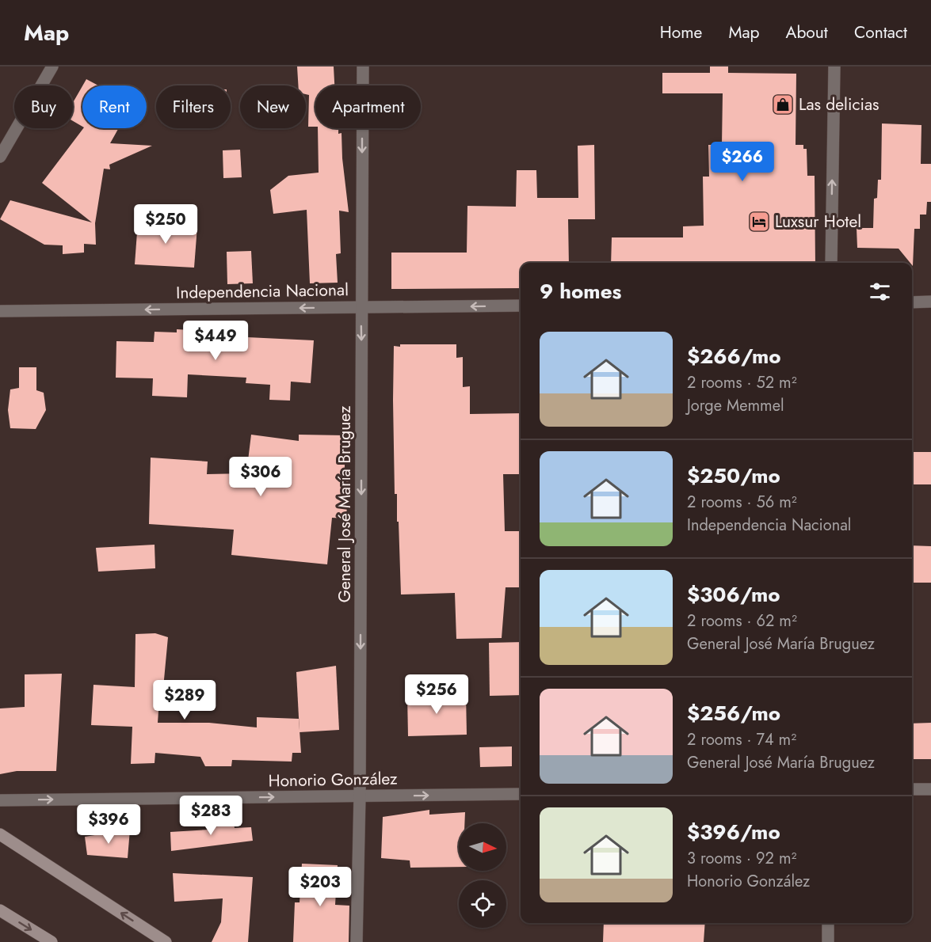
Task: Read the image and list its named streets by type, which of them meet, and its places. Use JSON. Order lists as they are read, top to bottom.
{
  "streets": {
    "street": ["Independencia Nacional", "General José María Bruguez", "Honorio González"]
  },
  "crossings": [
    ["Independencia Nacional", "General José María Bruguez"],
    ["General José María Bruguez", "Honorio González"]
  ],
  "one_way": ["Independencia Nacional", "General José María Bruguez", "Honorio González"],
  "places": {
    "shop": ["Las delicias"],
    "hotel": ["Luxsur Hotel"]
  },
  "north": "right",
  "page": {
    "header": "Map",
    "nav": [
      "Home",
      "Map",
      "About",
      "Contact"
    ],
    "chip": [
      "Buy",
      "Rent",
      "Filters",
      "New",
      "Apartment"
    ],
    "price": [
      "$266",
      "$250",
      "$449",
      "$306",
      "$256",
      "$289",
      "$283",
      "$396",
      "$203"
    ],
    "heading": "9 homes",
    "list": [
      {
        "name": "$266/mo",
        "note": "2 rooms · 52 m² · Jorge Memmel"
      },
      {
        "name": "$250/mo",
        "note": "2 rooms · 56 m² · Independencia Nacional"
      },
      {
        "name": "$306/mo",
        "note": "2 rooms · 62 m² · General José María Bruguez"
      },
      {
        "name": "$256/mo",
        "note": "2 rooms · 74 m² · General José María Bruguez"
      },
      {
        "name": "$396/mo",
        "note": "3 rooms · 92 m² · Honorio González"
      }
    ]
  }
}
